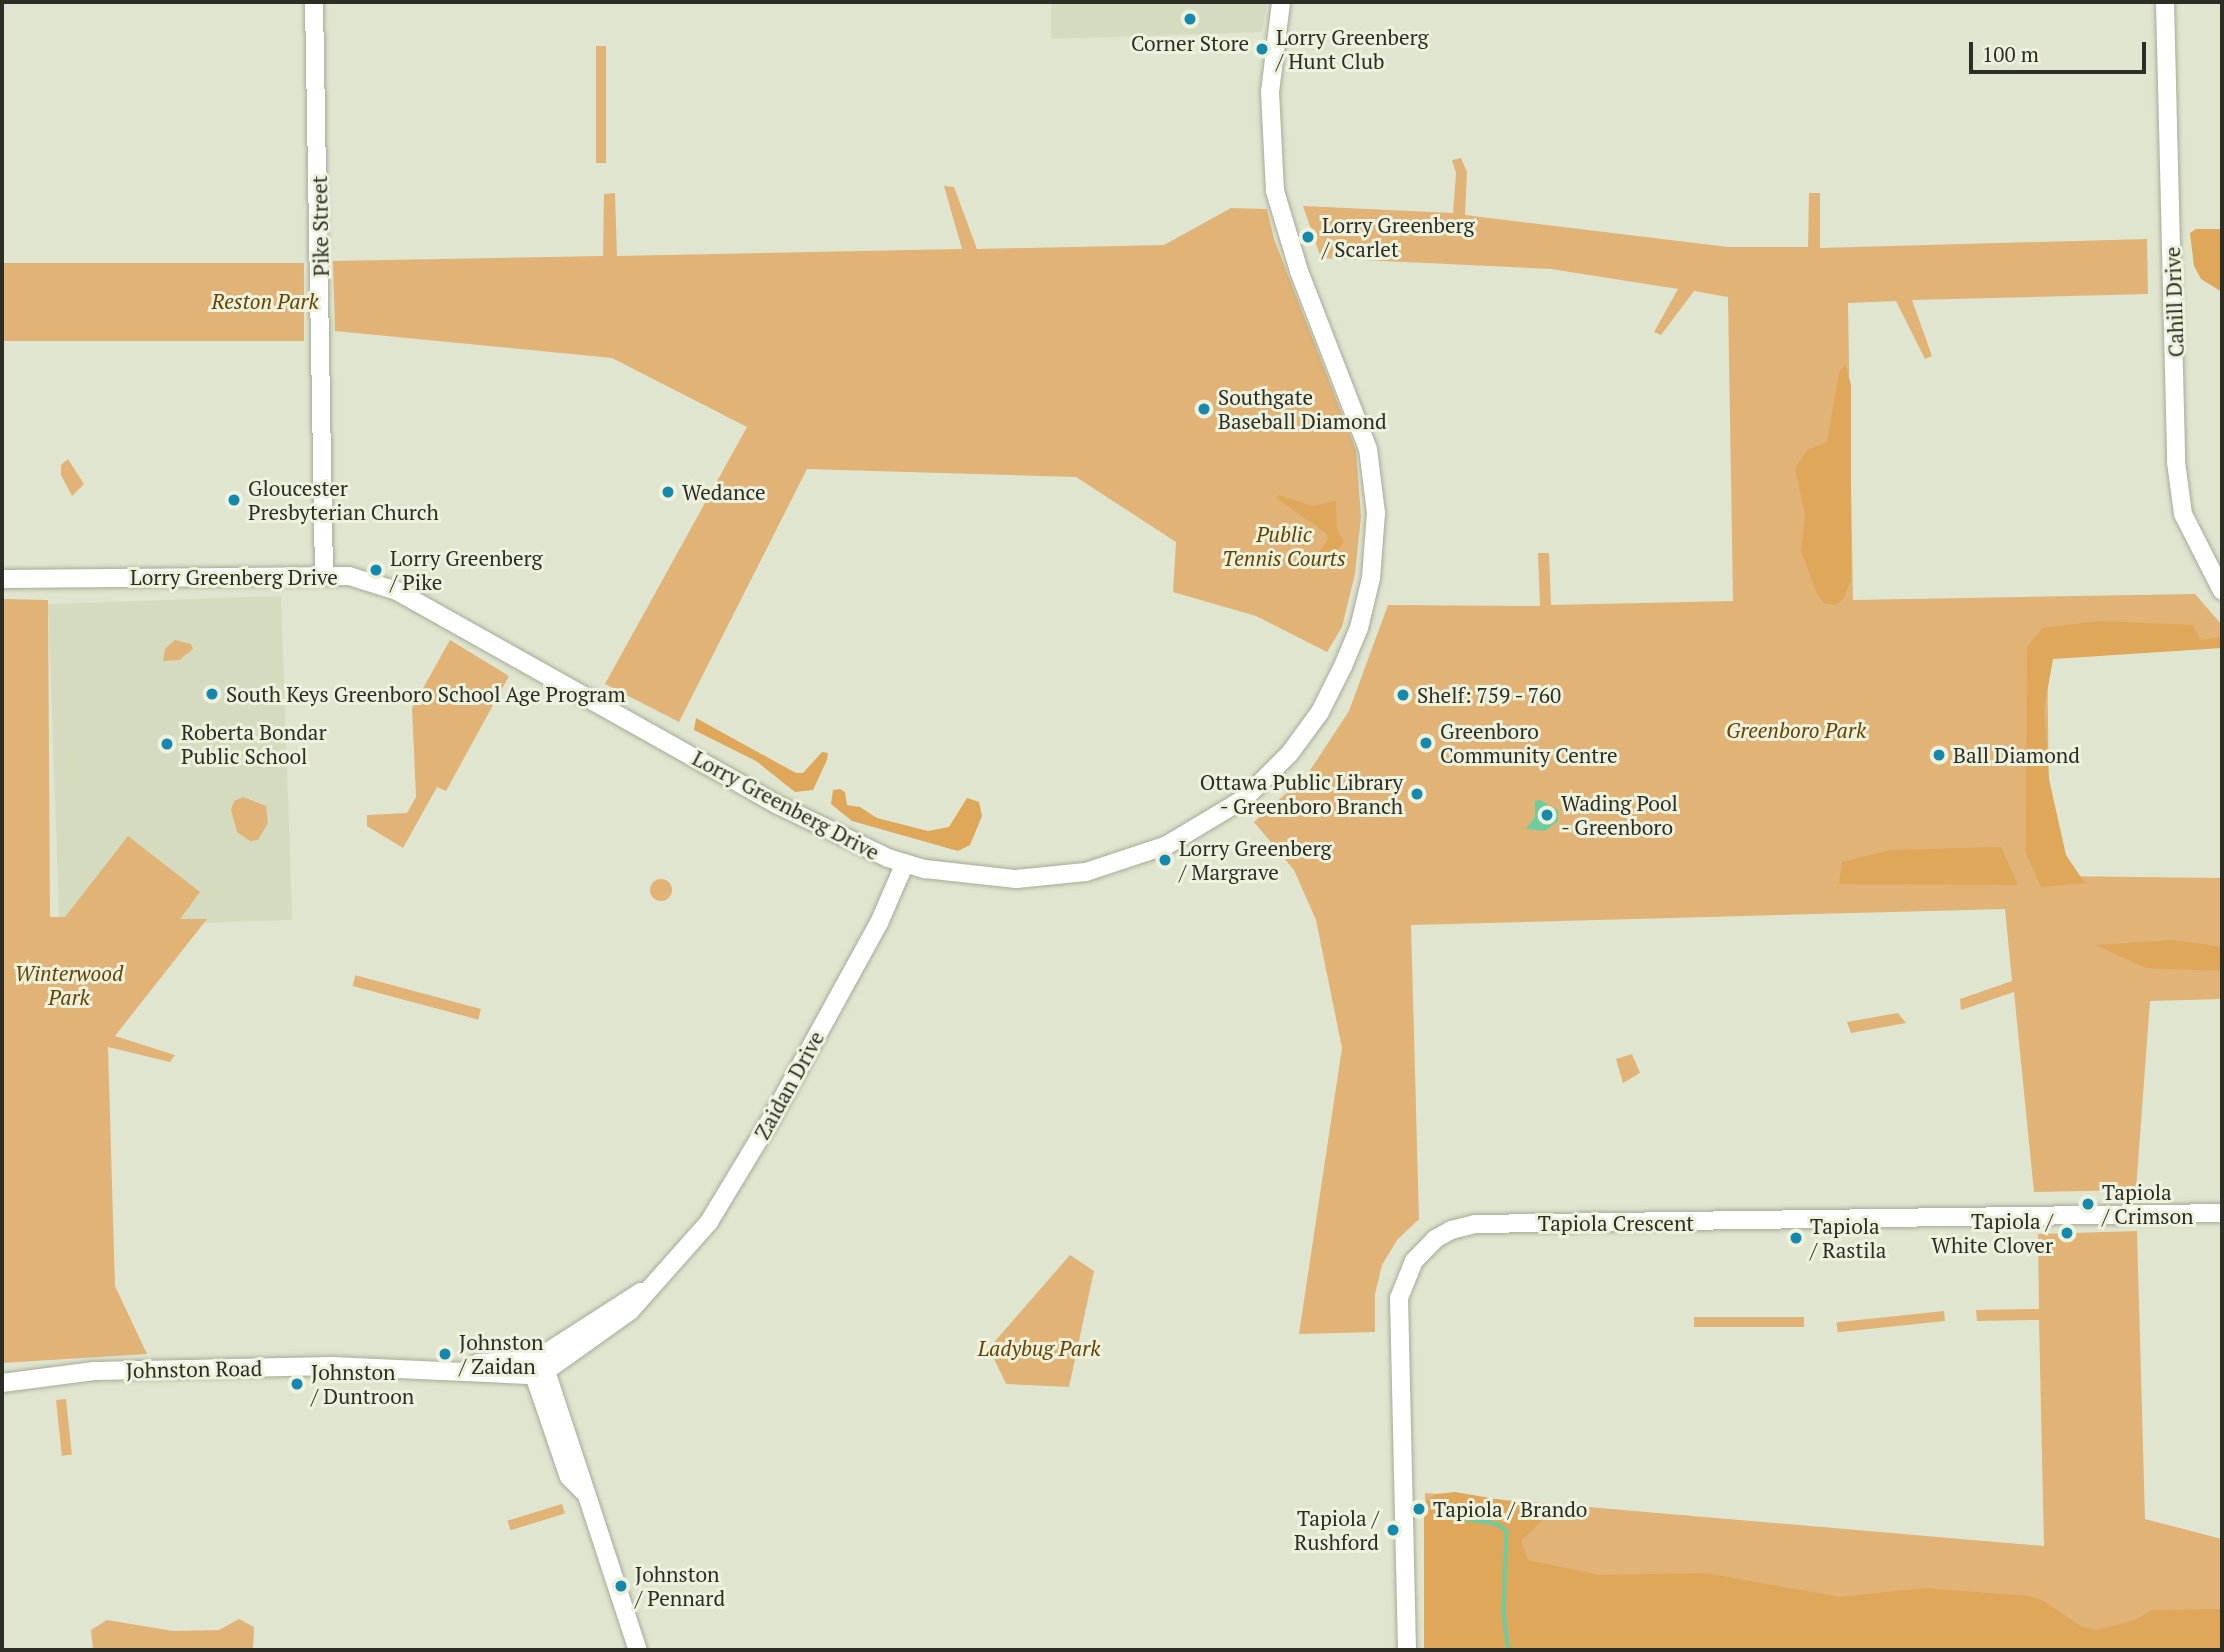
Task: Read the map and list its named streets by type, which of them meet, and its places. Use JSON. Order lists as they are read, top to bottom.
{
  "streets": {
    "street": [
      "Pike Street",
      "Cahill Drive",
      "Lorry Greenberg Drive",
      "Zaidan Drive",
      "Tapiola Crescent",
      "Johnston Road"
    ]
  },
  "crossings": [
    ["Pike Street", "Lorry Greenberg Drive"],
    ["Lorry Greenberg Drive", "Zaidan Drive"],
    ["Zaidan Drive", "Johnston Road"]
  ],
  "parks": [
    "Reston Park",
    "Public Tennis Courts",
    "Greenboro Park",
    "Winterwood Park",
    "Ladybug Park"
  ],
  "places": [
    "Corner Store",
    "Lorry Greenberg / Hunt Club",
    "Lorry Greenberg / Scarlet",
    "Southgate Baseball Diamond",
    "Wedance",
    "Gloucester Presbyterian Church",
    "Lorry Greenberg / Pike",
    "South Keys Greenboro School Age Program",
    "Shelf: 759 - 760",
    "Greenboro Community Centre",
    "Roberta Bondar Public School",
    "Ball Diamond",
    "Ottawa Public Library - Greenboro Branch",
    "Wading Pool - Greenboro",
    "Lorry Greenberg / Margrave",
    "Tapiola / Crimson",
    "Tapiola / White Clover",
    "Tapiola / Rastila",
    "Johnston / Zaidan",
    "Johnston / Duntroon",
    "Tapiola / Brando",
    "Tapiola / Rushford",
    "Johnston / Pennard"
  ],
  "scale_bar": "100 m"
}
